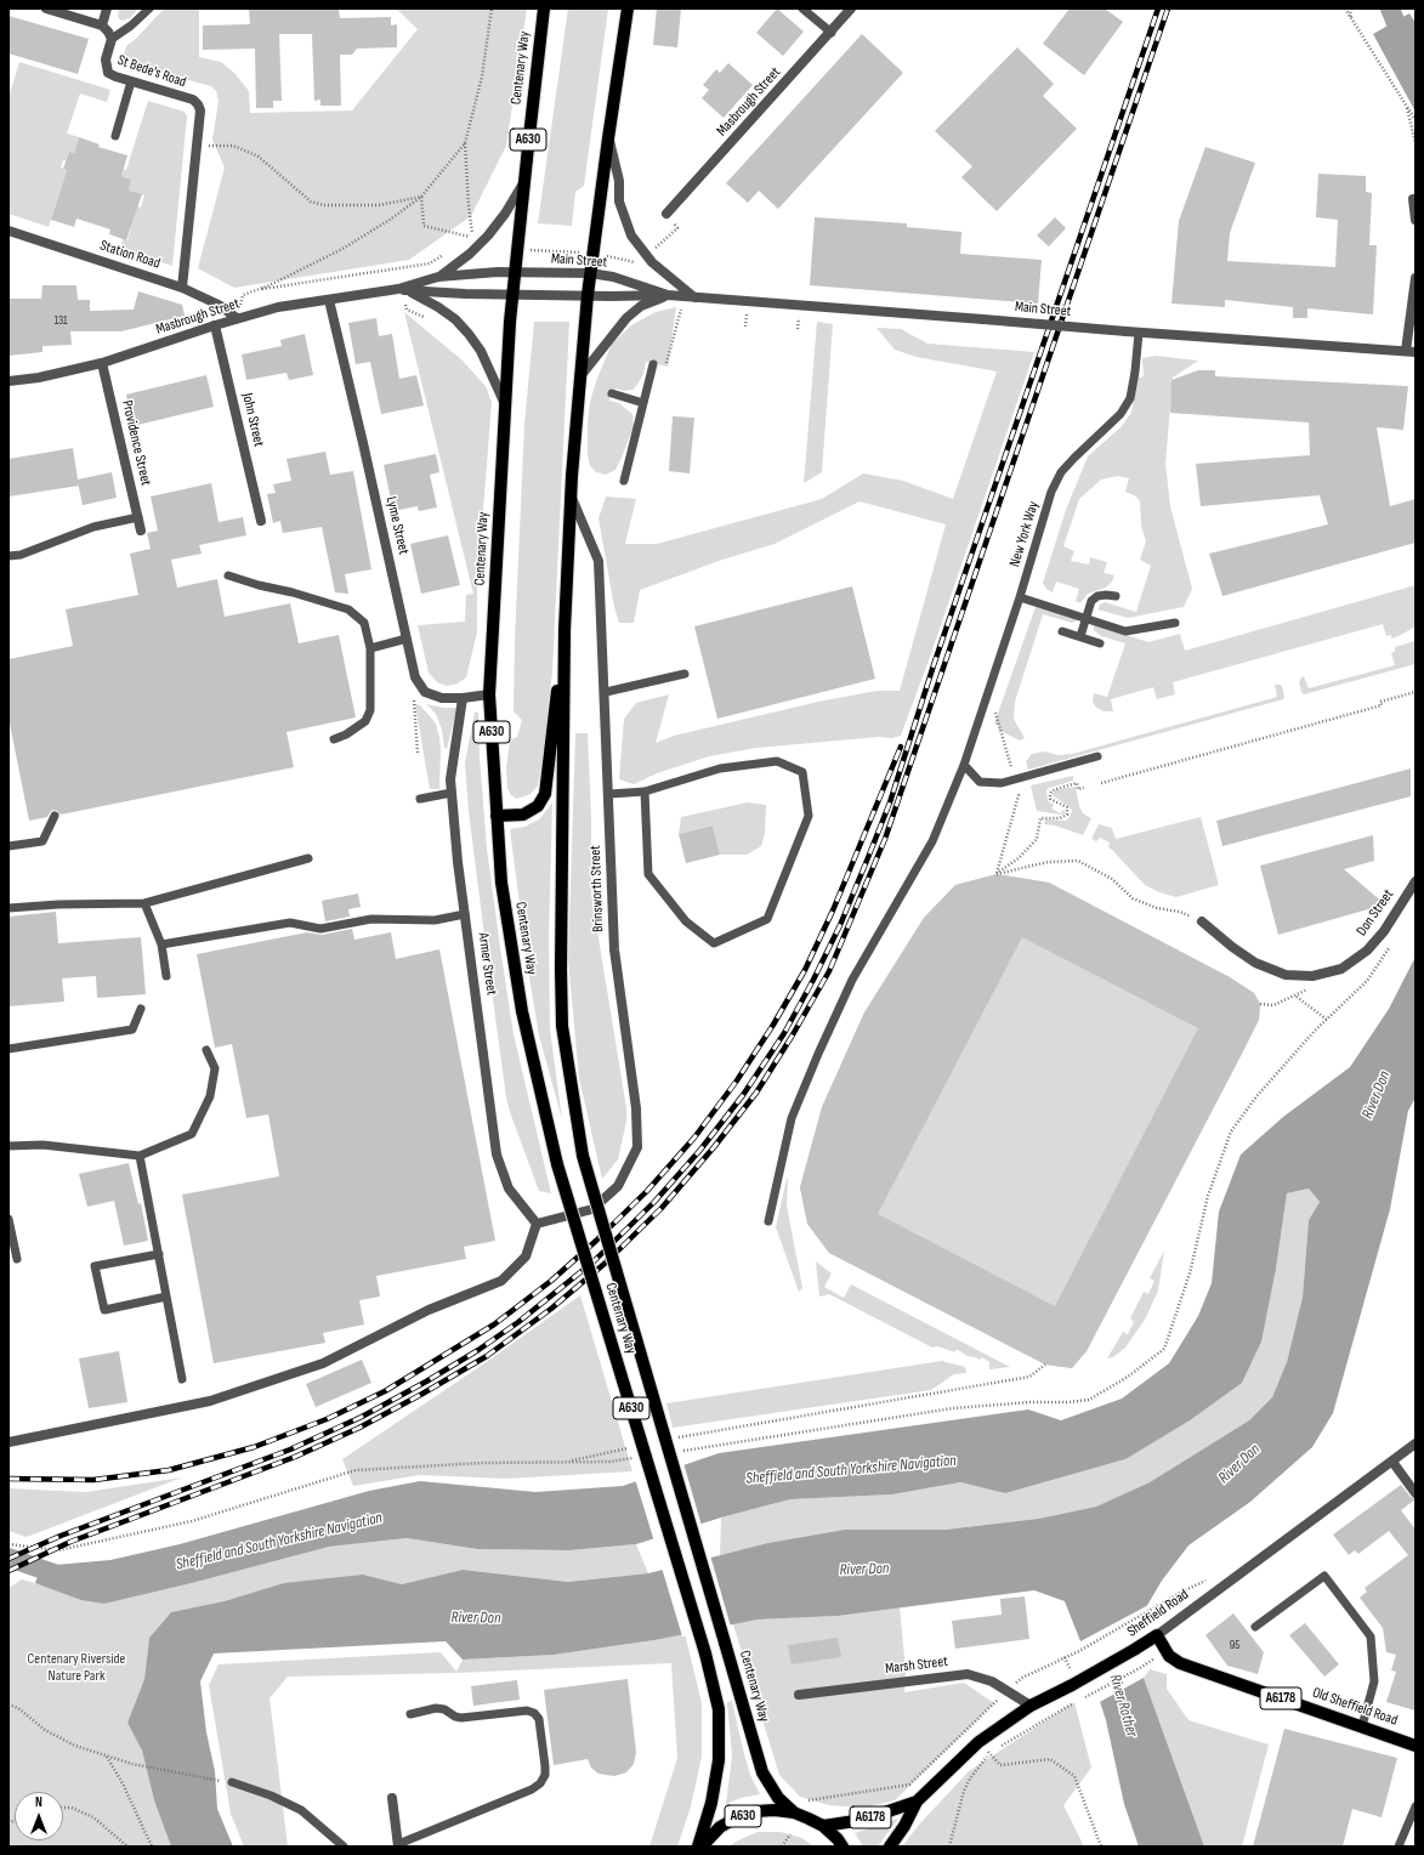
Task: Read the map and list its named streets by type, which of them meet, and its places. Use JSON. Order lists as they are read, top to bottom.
{
  "streets": {
    "main road": [
      "Centenary Way",
      "A630",
      "Sheffield Road",
      "A6178",
      "Old Sheffield Road"
    ],
    "street": [
      "St Bede's Road",
      "Masbrough Street",
      "Station Road",
      "Main Street",
      "John Street",
      "Providence Street",
      "Lyme Street",
      "Brinsworth Street",
      "Don Street",
      "Armer Street",
      "Marsh Street"
    ],
    "lane": ["New York Way"]
  },
  "crossings": [
    ["Centenary Way", "Masbrough Street"],
    ["Centenary Way", "A630"],
    ["Centenary Way", "Main Street"],
    ["Centenary Way", "Brinsworth Street"],
    ["St Bede's Road", "Station Road"],
    ["Masbrough Street", "Station Road"],
    ["Masbrough Street", "Main Street"],
    ["Masbrough Street", "John Street"],
    ["Masbrough Street", "Providence Street"],
    ["Masbrough Street", "Lyme Street"],
    ["A630", "Sheffield Road"],
    ["Main Street", "New York Way"],
    ["Brinsworth Street", "Armer Street"],
    ["Sheffield Road", "Marsh Street"],
    ["Sheffield Road", "Old Sheffield Road"]
  ],
  "water": ["River Don", "Sheffield and South Yorkshire Navigation", "River Rother"],
  "parks": ["Centenary Riverside Nature Park"],
  "house_numbers": ["131", "95"],
  "north": "top"
}
